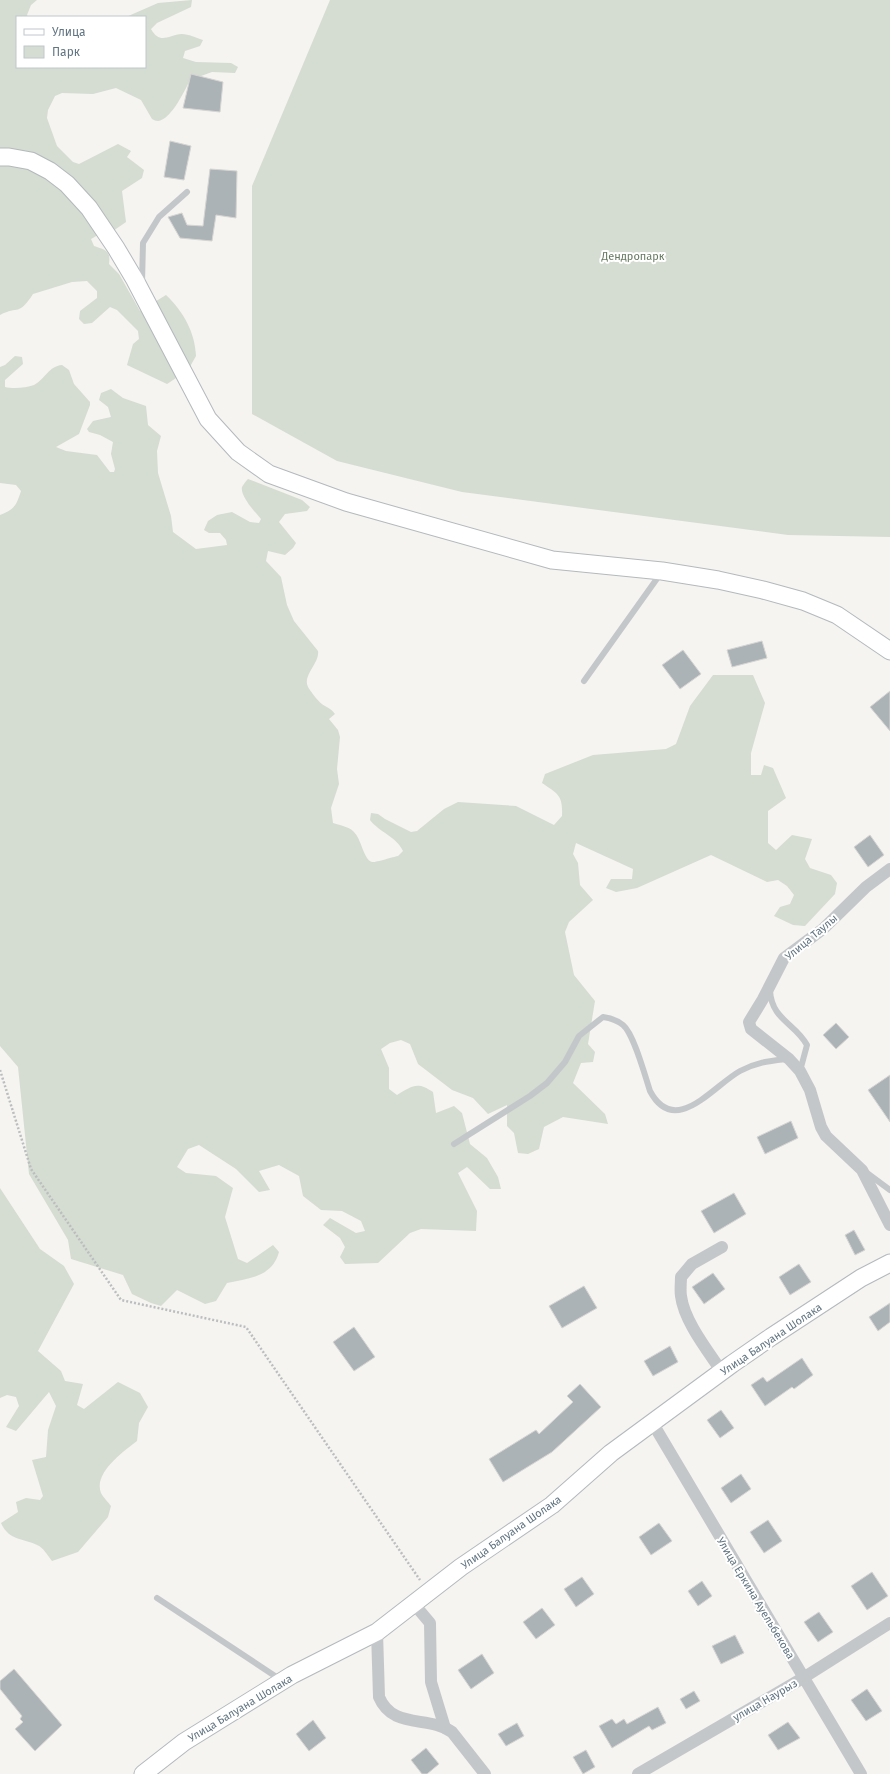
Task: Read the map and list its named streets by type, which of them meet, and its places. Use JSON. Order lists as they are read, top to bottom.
{
  "streets": {
    "street": [
      "Улица Таулы",
      "Улица Балуана Шолака",
      "Улица Еркина Ауельбекова",
      "улица Наурыз"
    ]
  },
  "crossings": [
    ["Улица Балуана Шолака", "Улица Еркина Ауельбекова"],
    ["Улица Еркина Ауельбекова", "улица Наурыз"]
  ],
  "parks": ["Дендропарк"],
  "legend": ["Улица", "Парк"]
}
